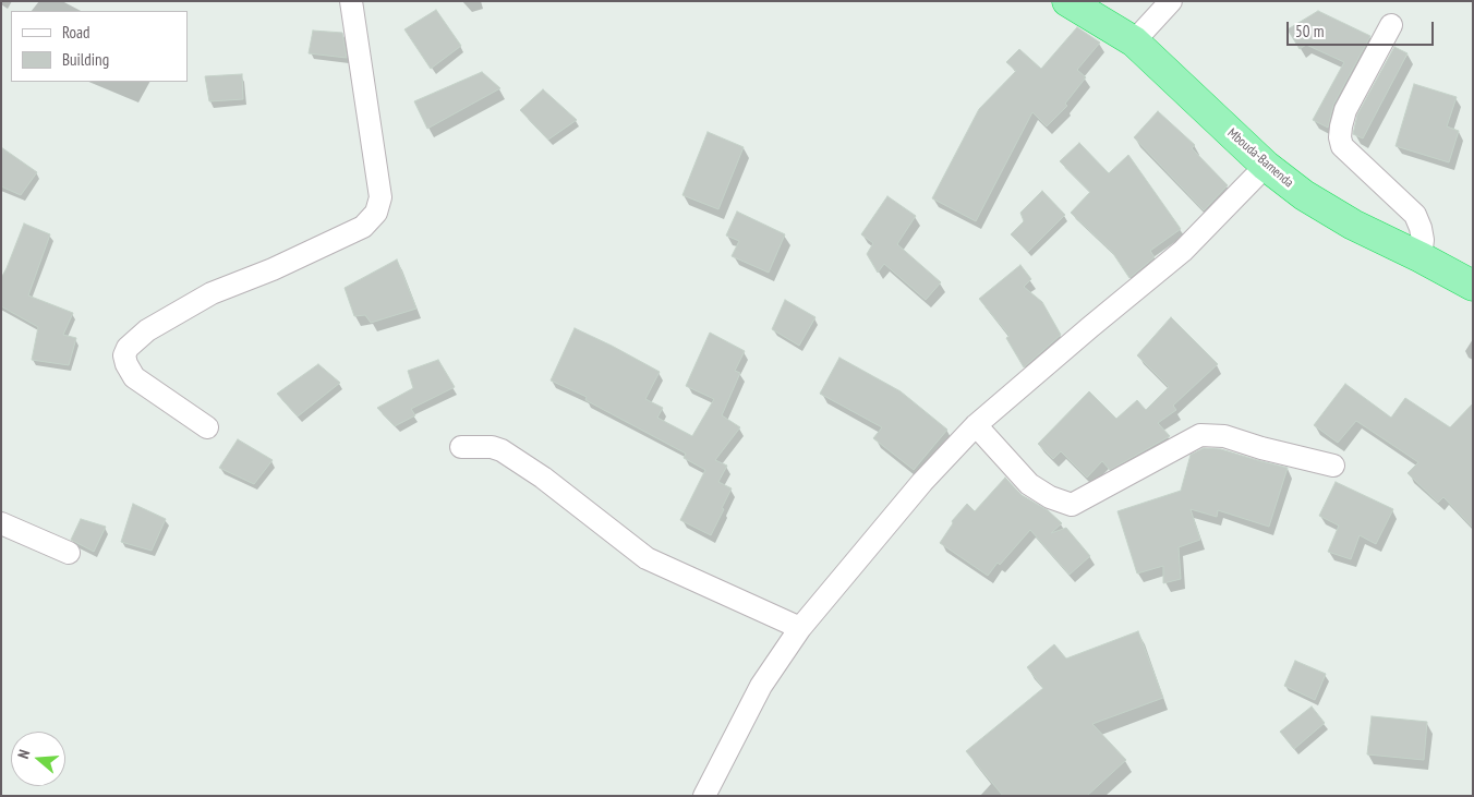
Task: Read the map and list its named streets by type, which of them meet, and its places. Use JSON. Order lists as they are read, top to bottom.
{
  "streets": {
    "highway": ["Mbouda-Bamenda"]
  },
  "legend": ["Road", "Building"],
  "scale_bar": "50 m",
  "north": "left"
}
